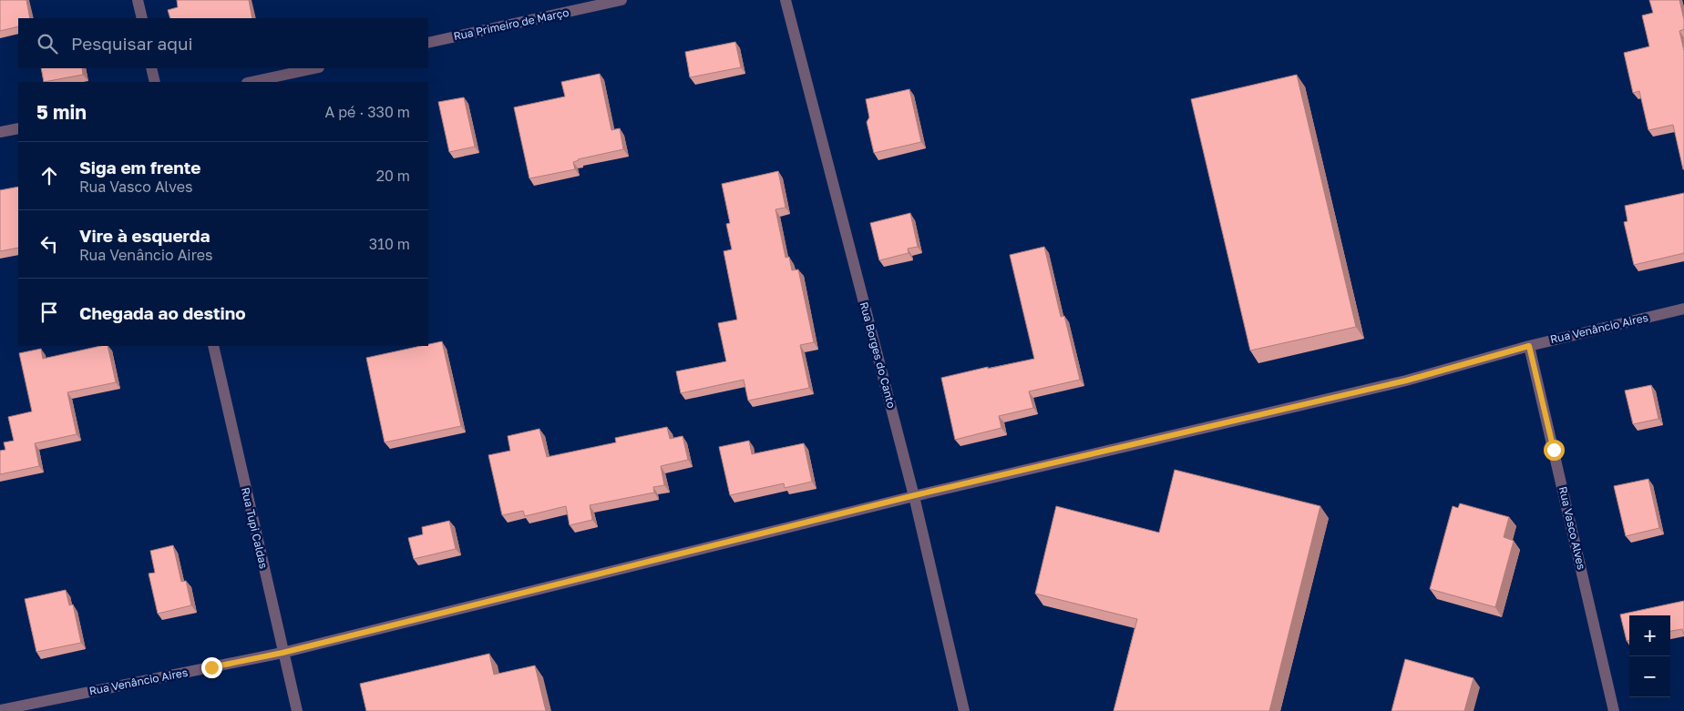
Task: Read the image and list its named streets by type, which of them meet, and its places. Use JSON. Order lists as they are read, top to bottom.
{
  "streets": {
    "street": [
      "Rua Primeiro de Março",
      "Rua Venâncio Aires",
      "Rua Borges do Canto",
      "Rua Tupi Caldas",
      "Rua Vasco Alves"
    ]
  },
  "crossings": [
    ["Rua Venâncio Aires", "Rua Borges do Canto"],
    ["Rua Venâncio Aires", "Rua Tupi Caldas"],
    ["Rua Venâncio Aires", "Rua Vasco Alves"]
  ],
  "page": {
    "search": "Pesquisar aqui",
    "heading": ["5 min", "A pé · 330 m"],
    "list": [
      ["Siga em frente", "Rua Vasco Alves", "20 m"],
      ["Vire à esquerda", "Rua Venâncio Aires", "310 m"],
      "Chegada ao destino"
    ],
    "map_buttons": ["+", "−"]
  }
}
